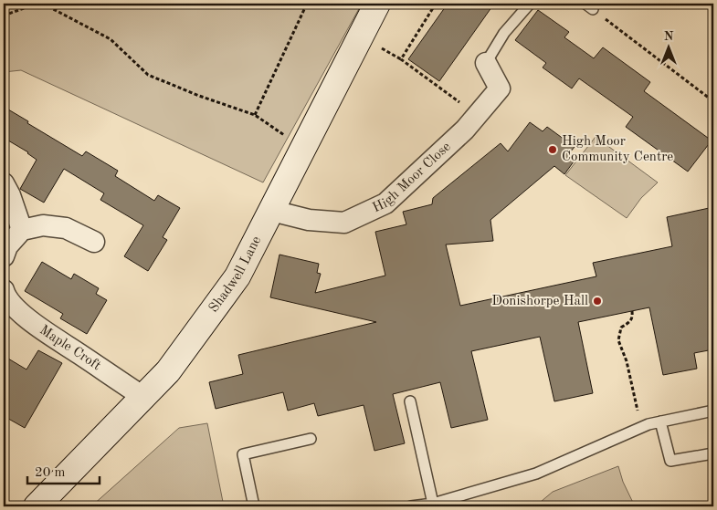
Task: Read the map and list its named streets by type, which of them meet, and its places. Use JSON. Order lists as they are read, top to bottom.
{
  "streets": {
    "street": ["High Moor Close", "Shadwell Lane", "Maple Croft"]
  },
  "crossings": [
    ["High Moor Close", "Shadwell Lane"],
    ["Shadwell Lane", "Maple Croft"]
  ],
  "places": ["High Moor Community Centre", "Donishorpe Hall"],
  "scale_bar": "20 m",
  "north": "top"
}
